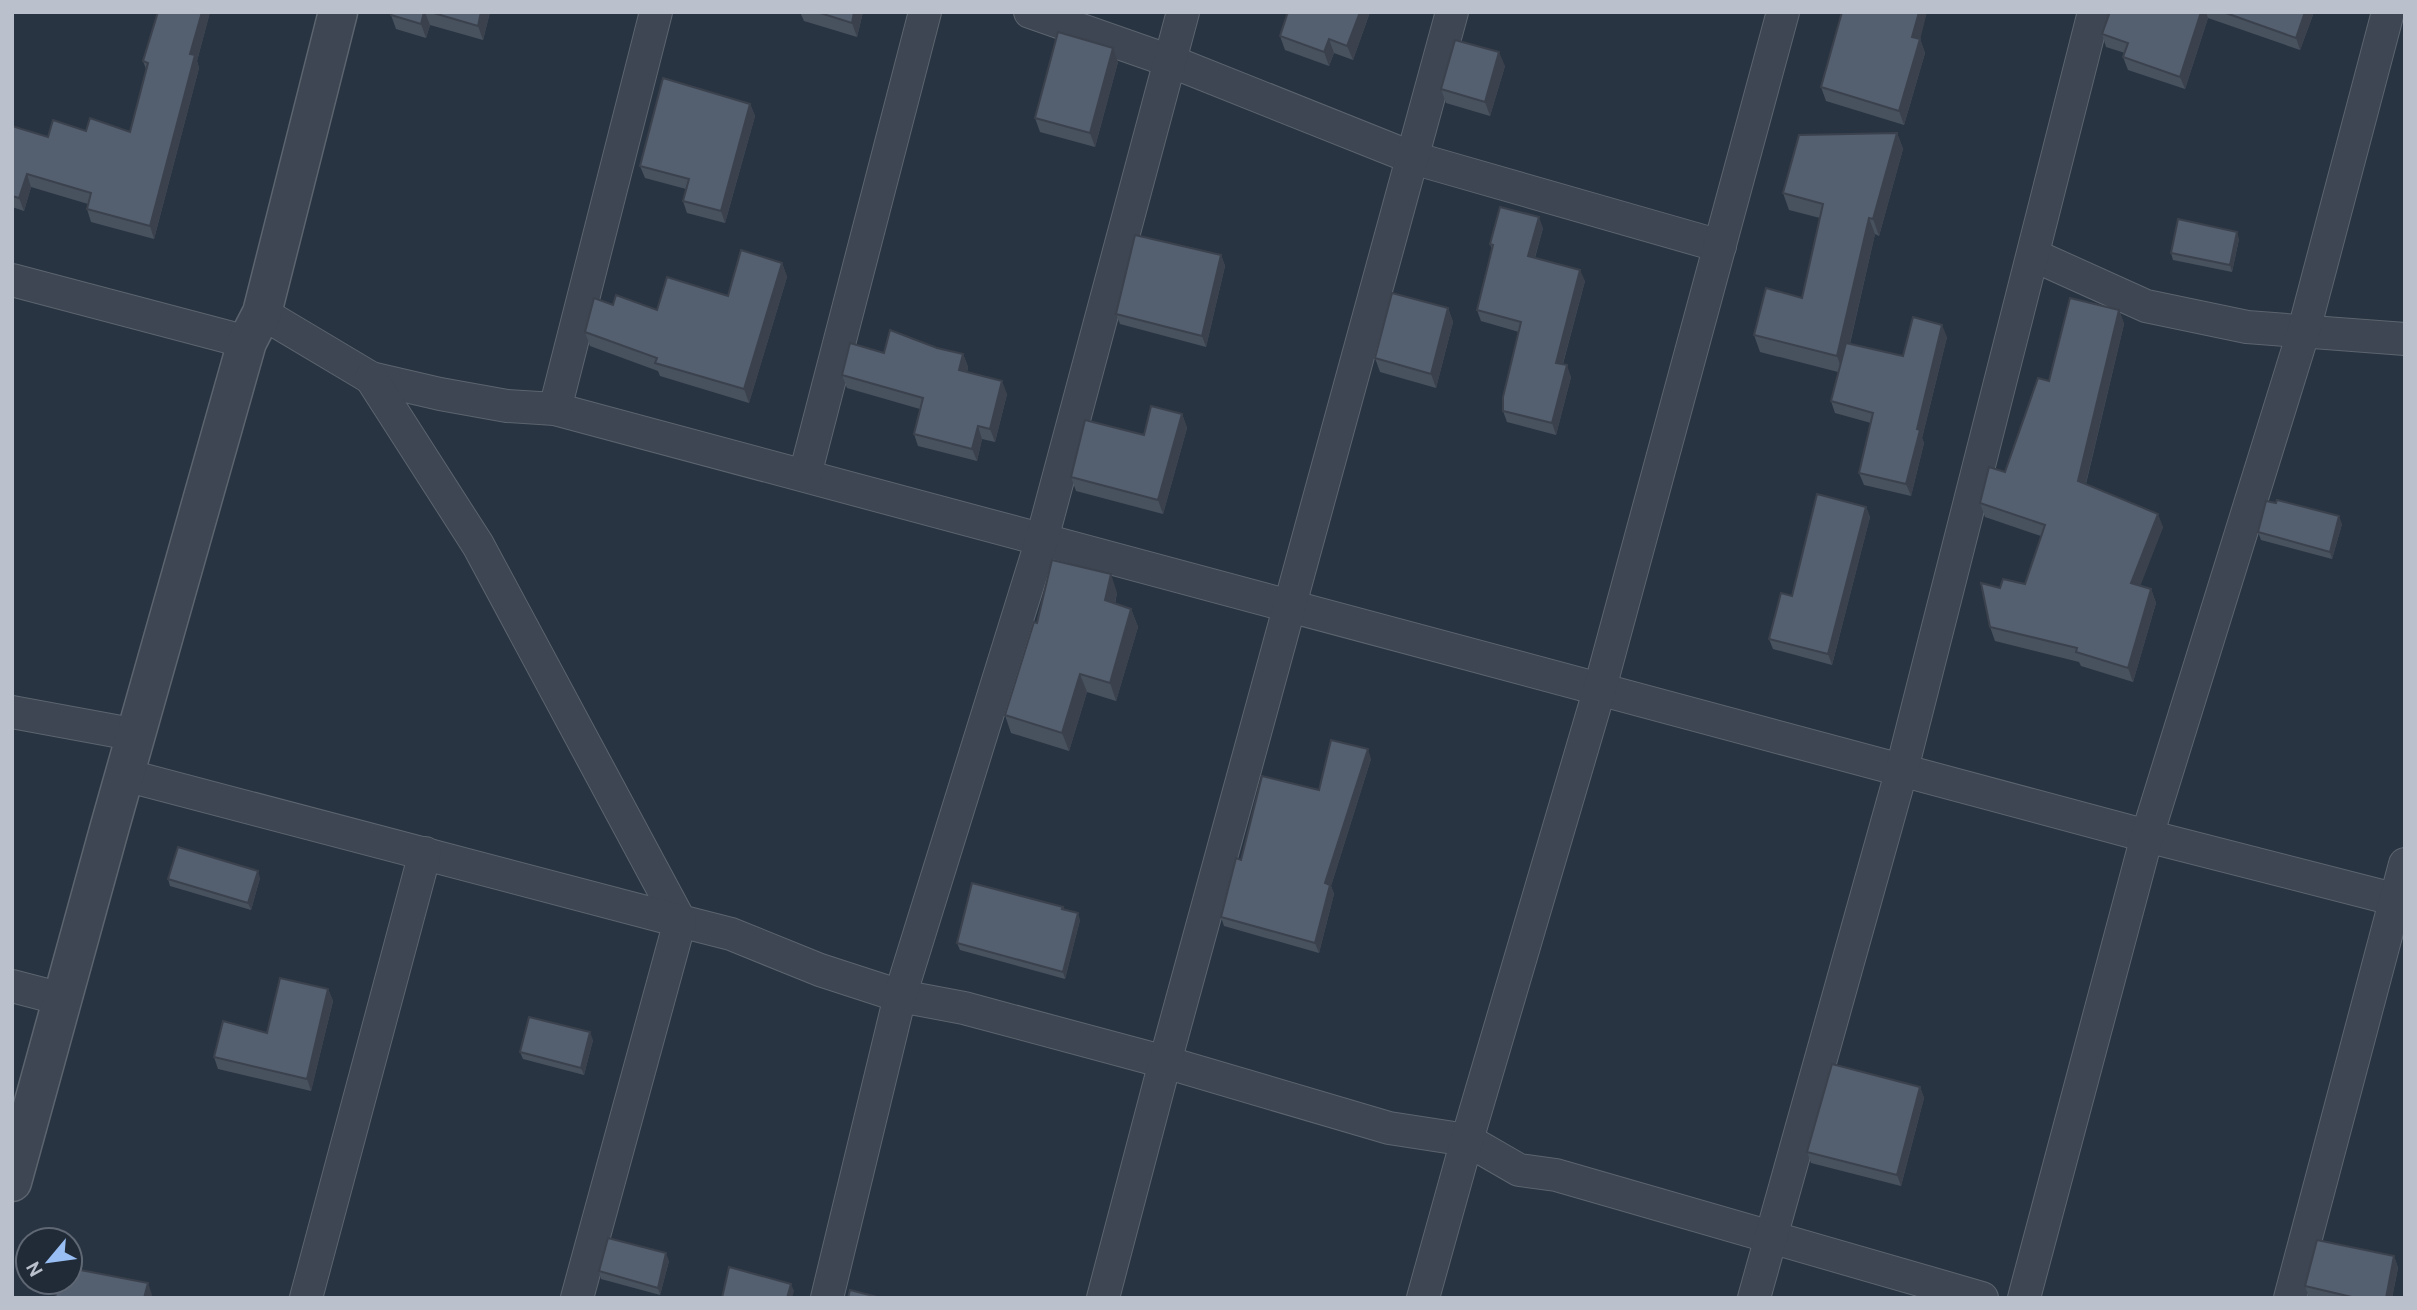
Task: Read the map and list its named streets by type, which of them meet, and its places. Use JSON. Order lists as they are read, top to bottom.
{
  "north": "bottom left"
}
